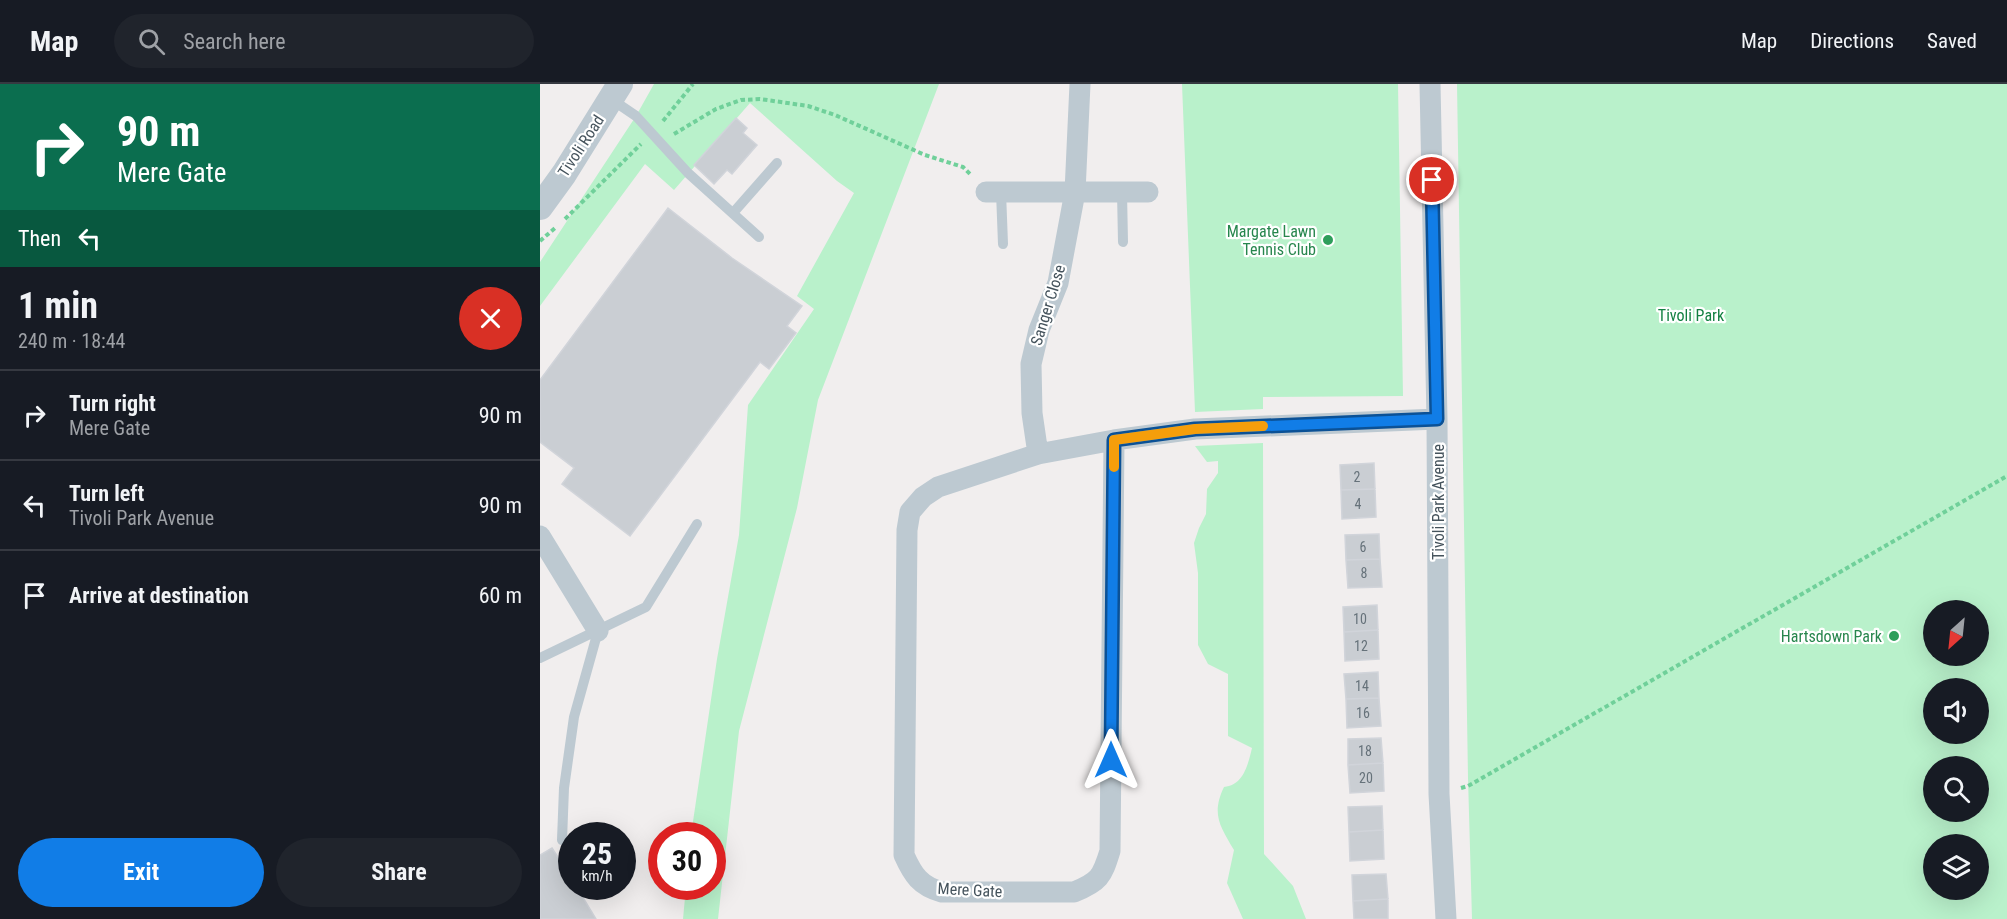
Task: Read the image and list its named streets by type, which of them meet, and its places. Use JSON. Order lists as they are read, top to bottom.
{
  "streets": {
    "street": [
      "Tivoli Road",
      "Sanger Close",
      "Tivoli Park Avenue",
      "Mere Gate"
    ]
  },
  "crossings": [
    ["Sanger Close", "Mere Gate"],
    ["Tivoli Park Avenue", "Mere Gate"]
  ],
  "parks": ["Tivoli Park"],
  "places": ["Margate Lawn Tennis Club", "Hartsdown Park"],
  "house_numbers": [
    "2",
    "4",
    "6",
    "8",
    "10",
    "12",
    "14",
    "16",
    "18",
    "20"
  ],
  "north": "bottom left",
  "page": {
    "header": "Map",
    "search": "Search here",
    "nav": ["Map", "Directions", "Saved"],
    "turn": ["90 m", "Mere Gate"],
    "then": "Then",
    "heading": ["1 min", "240 m · 18:44"],
    "list": [
      {
        "name": "Turn right",
        "note": "Mere Gate",
        "value": "90 m"
      },
      {
        "name": "Turn left",
        "note": "Tivoli Park Avenue",
        "value": "90 m"
      },
      {
        "name": "Arrive at destination",
        "value": "60 m"
      }
    ],
    "speed": "25 km/h",
    "limit": "30",
    "buttons": ["Exit", "Share"]
  }
}
